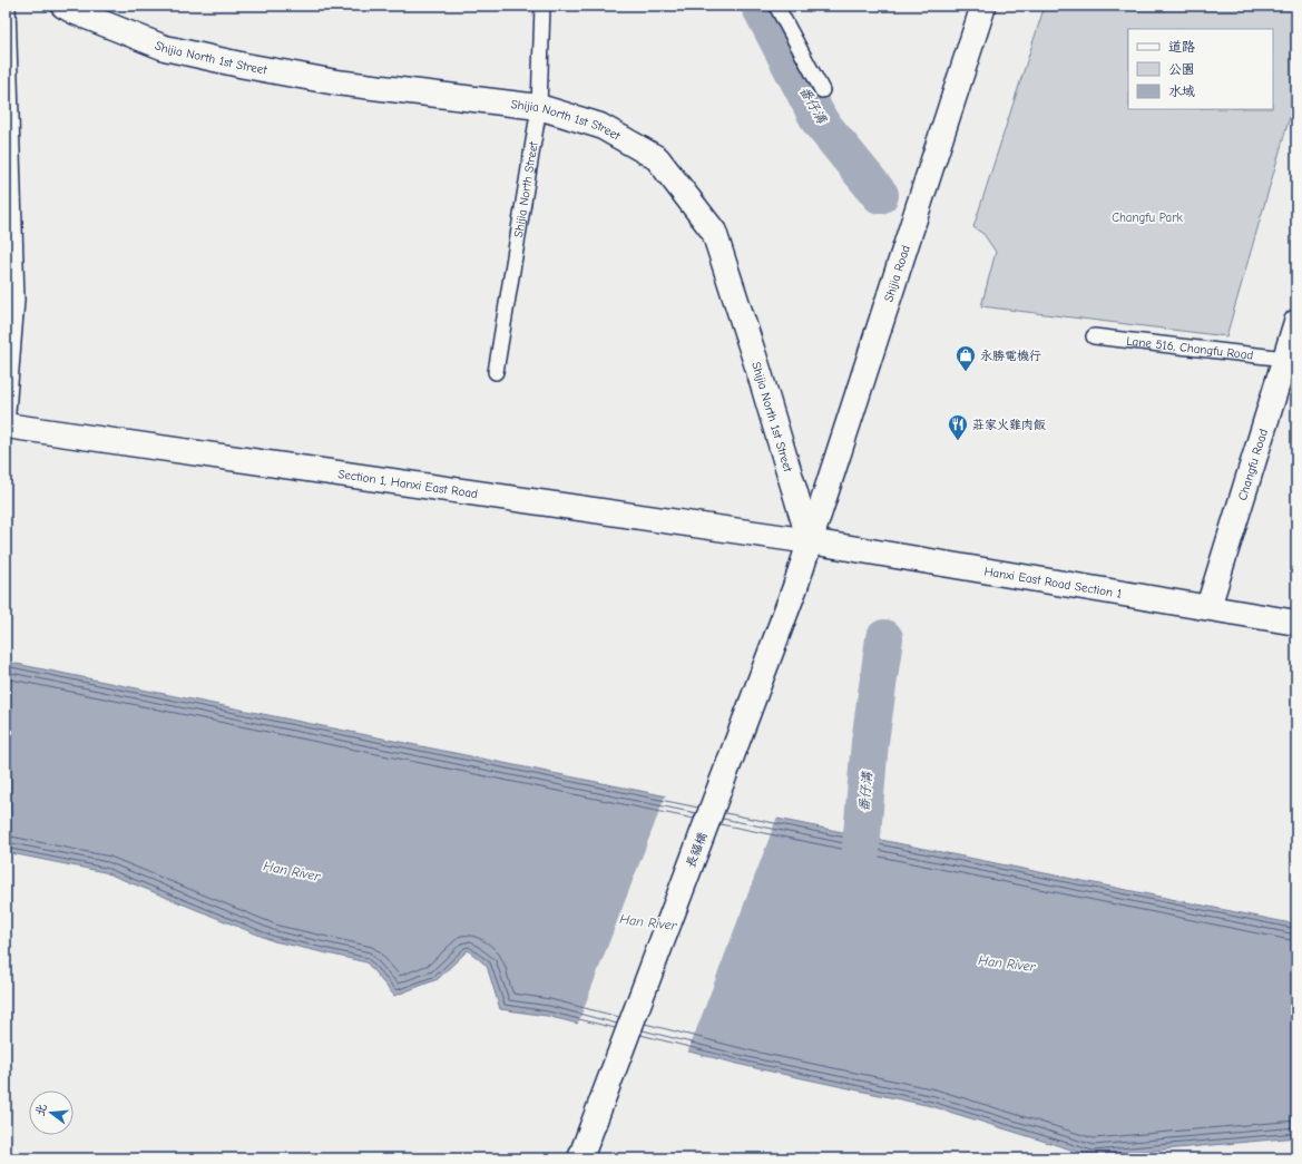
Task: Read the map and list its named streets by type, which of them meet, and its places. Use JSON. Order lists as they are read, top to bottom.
{
  "streets": {
    "street": [
      "Shijia North 1st Street",
      "Shijia Road",
      "Changfu Road",
      "Section 1, Hanxi East Road",
      "Hanxi East Road Section 1",
      "長福橋"
    ],
    "lane": ["Shijia North Street", "Lane 516, Changfu Road"]
  },
  "crossings": [
    ["Shijia North 1st Street", "Shijia North Street"],
    ["Shijia North 1st Street", "Shijia Road"],
    ["Shijia North 1st Street", "Section 1, Hanxi East Road"],
    ["Shijia North 1st Street", "Hanxi East Road Section 1"],
    ["Shijia North 1st Street", "長福橋"],
    ["Shijia Road", "Section 1, Hanxi East Road"],
    ["Shijia Road", "Hanxi East Road Section 1"],
    ["Shijia Road", "長福橋"],
    ["Lane 516, Changfu Road", "Changfu Road"],
    ["Changfu Road", "Hanxi East Road Section 1"],
    ["Section 1, Hanxi East Road", "Hanxi East Road Section 1"],
    ["Section 1, Hanxi East Road", "長福橋"],
    ["Hanxi East Road Section 1", "長福橋"]
  ],
  "water": ["番仔溝", "Han River"],
  "parks": ["Changfu Park"],
  "places": {
    "shop": ["永勝電機行"],
    "restaurant": ["莊家火雞肉飯"]
  },
  "legend": ["道路", "公園", "水域"],
  "north": "left"
}
